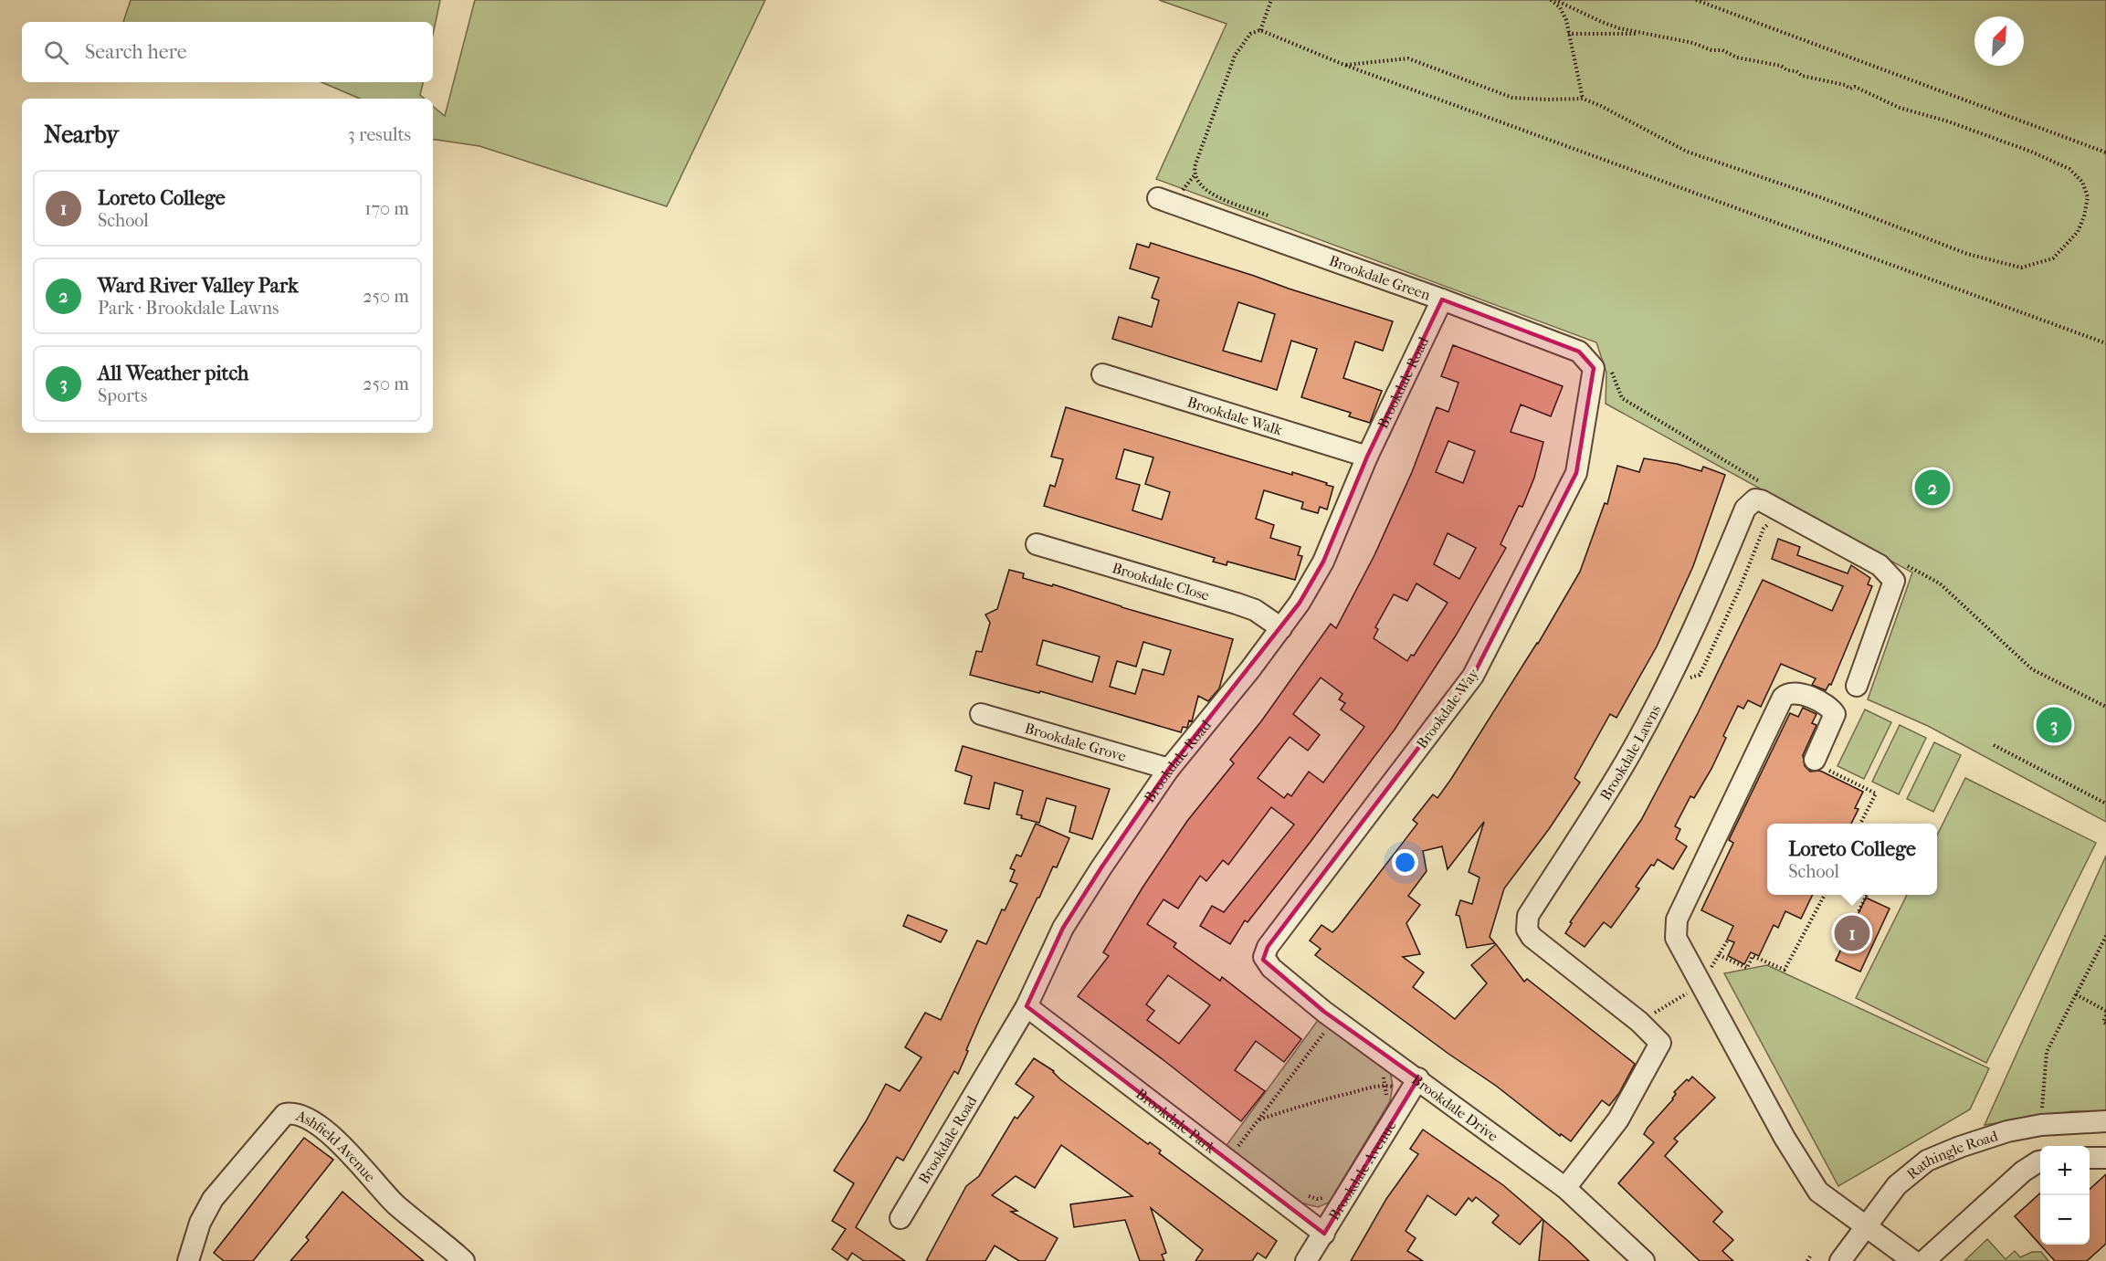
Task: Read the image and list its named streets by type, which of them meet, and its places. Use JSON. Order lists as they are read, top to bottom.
{
  "streets": {
    "street": [
      "Brookdale Green",
      "Brookdale Road",
      "Brookdale Walk",
      "Brookdale Close",
      "Brookdale Way",
      "Brookdale Grove",
      "Brookdale Lawns",
      "Brookdale Drive",
      "Brookdale Park",
      "Ashfield Avenue",
      "Rathingle Road",
      "Brookdale Avenue"
    ]
  },
  "crossings": [
    ["Brookdale Green", "Brookdale Road"],
    ["Brookdale Green", "Brookdale Way"],
    ["Brookdale Road", "Brookdale Walk"],
    ["Brookdale Road", "Brookdale Close"],
    ["Brookdale Road", "Brookdale Grove"],
    ["Brookdale Road", "Brookdale Park"],
    ["Brookdale Way", "Brookdale Drive"],
    ["Brookdale Lawns", "Brookdale Drive"],
    ["Brookdale Drive", "Brookdale Avenue"],
    ["Brookdale Park", "Brookdale Avenue"]
  ],
  "north": "top right",
  "page": {
    "search": "Search here",
    "heading": ["Nearby", "3 results"],
    "list": [
      {
        "mark": "1",
        "name": "Loreto College",
        "note": "School",
        "value": "170 m"
      },
      {
        "mark": "2",
        "name": "Ward River Valley Park",
        "note": "Park · Brookdale Lawns",
        "value": "250 m"
      },
      {
        "mark": "3",
        "name": "All Weather pitch",
        "note": "Sports",
        "value": "250 m"
      }
    ],
    "pins": ["2", "3", "1"],
    "popup": ["Loreto College", "School"],
    "map_buttons": ["+", "−"]
  }
}
